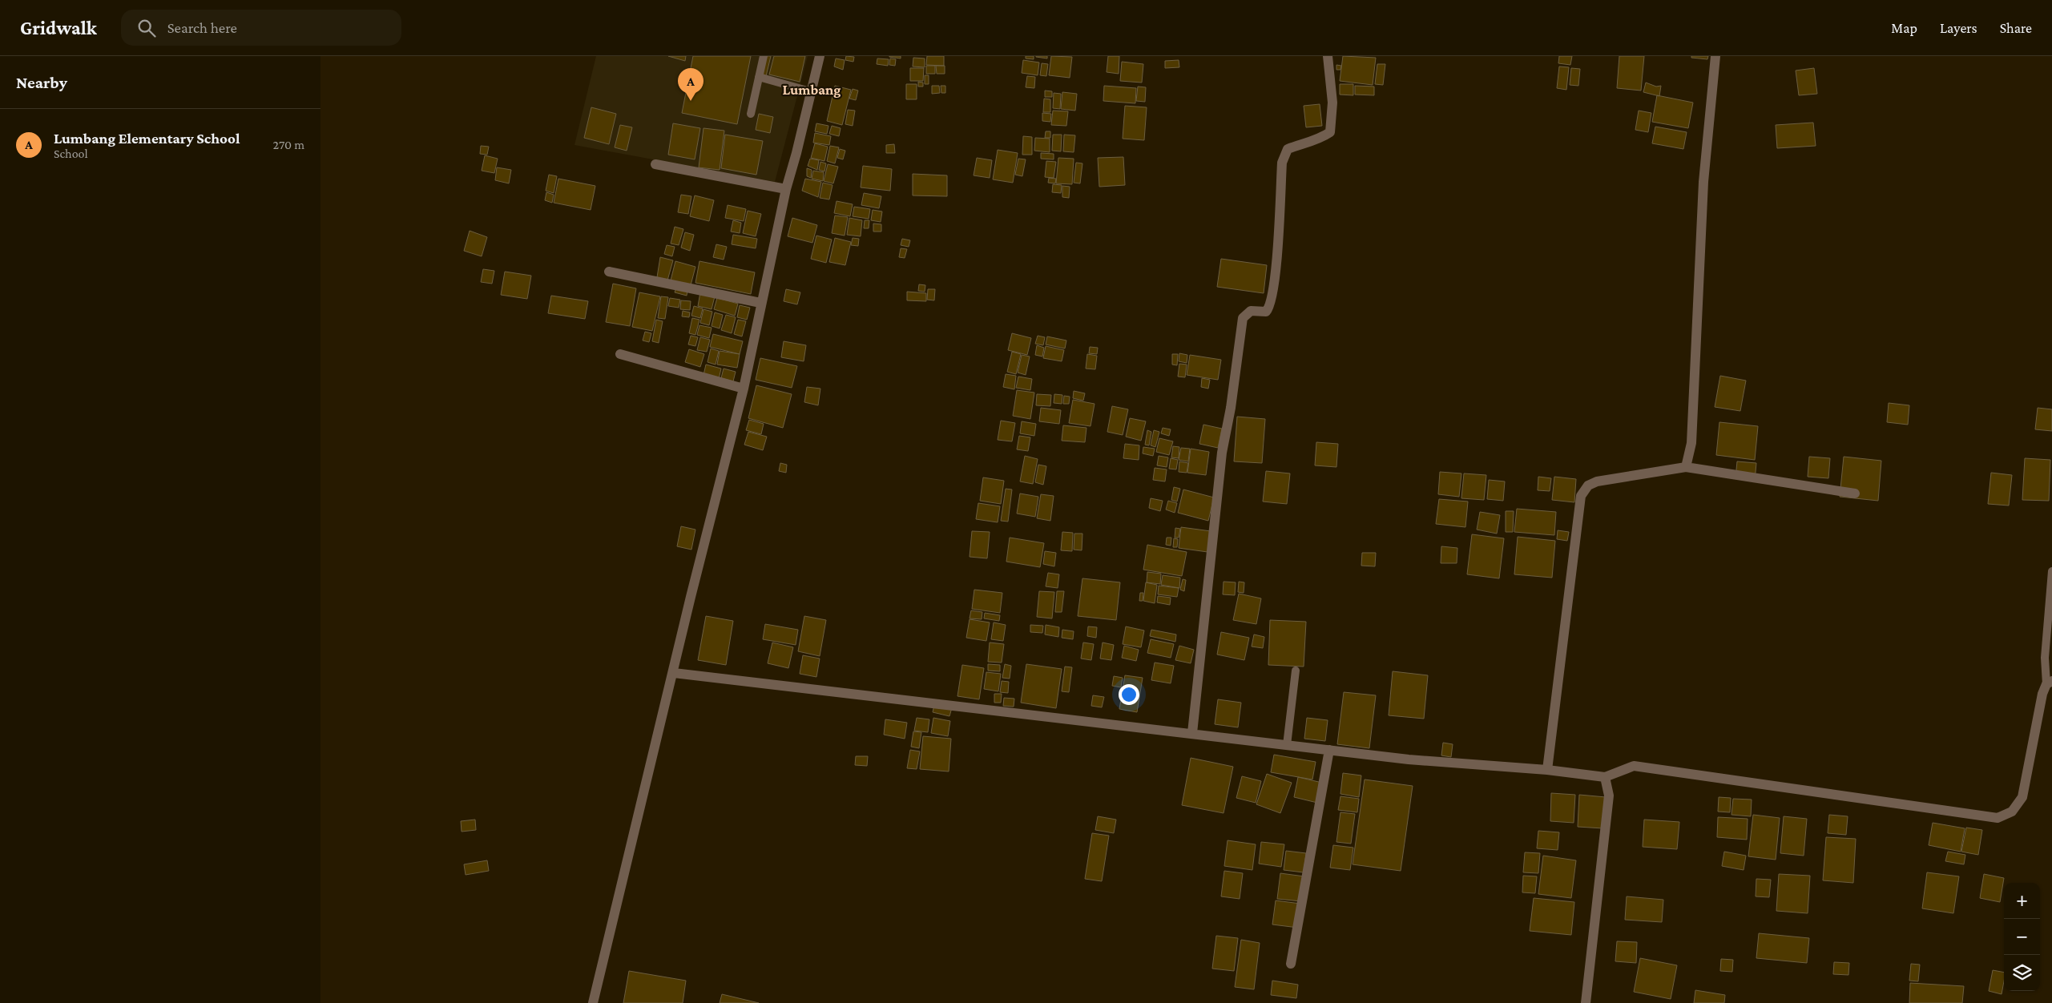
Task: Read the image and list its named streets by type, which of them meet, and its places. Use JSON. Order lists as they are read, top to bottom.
{
  "districts": ["Lumbang"],
  "page": {
    "header": "Gridwalk",
    "search": "Search here",
    "nav": ["Map", "Layers", "Share"],
    "heading": "Nearby",
    "pins": "A",
    "list": [
      {
        "mark": "A",
        "name": "Lumbang Elementary School",
        "note": "School",
        "value": "270 m"
      }
    ],
    "map_buttons": ["+", "−"]
  }
}
